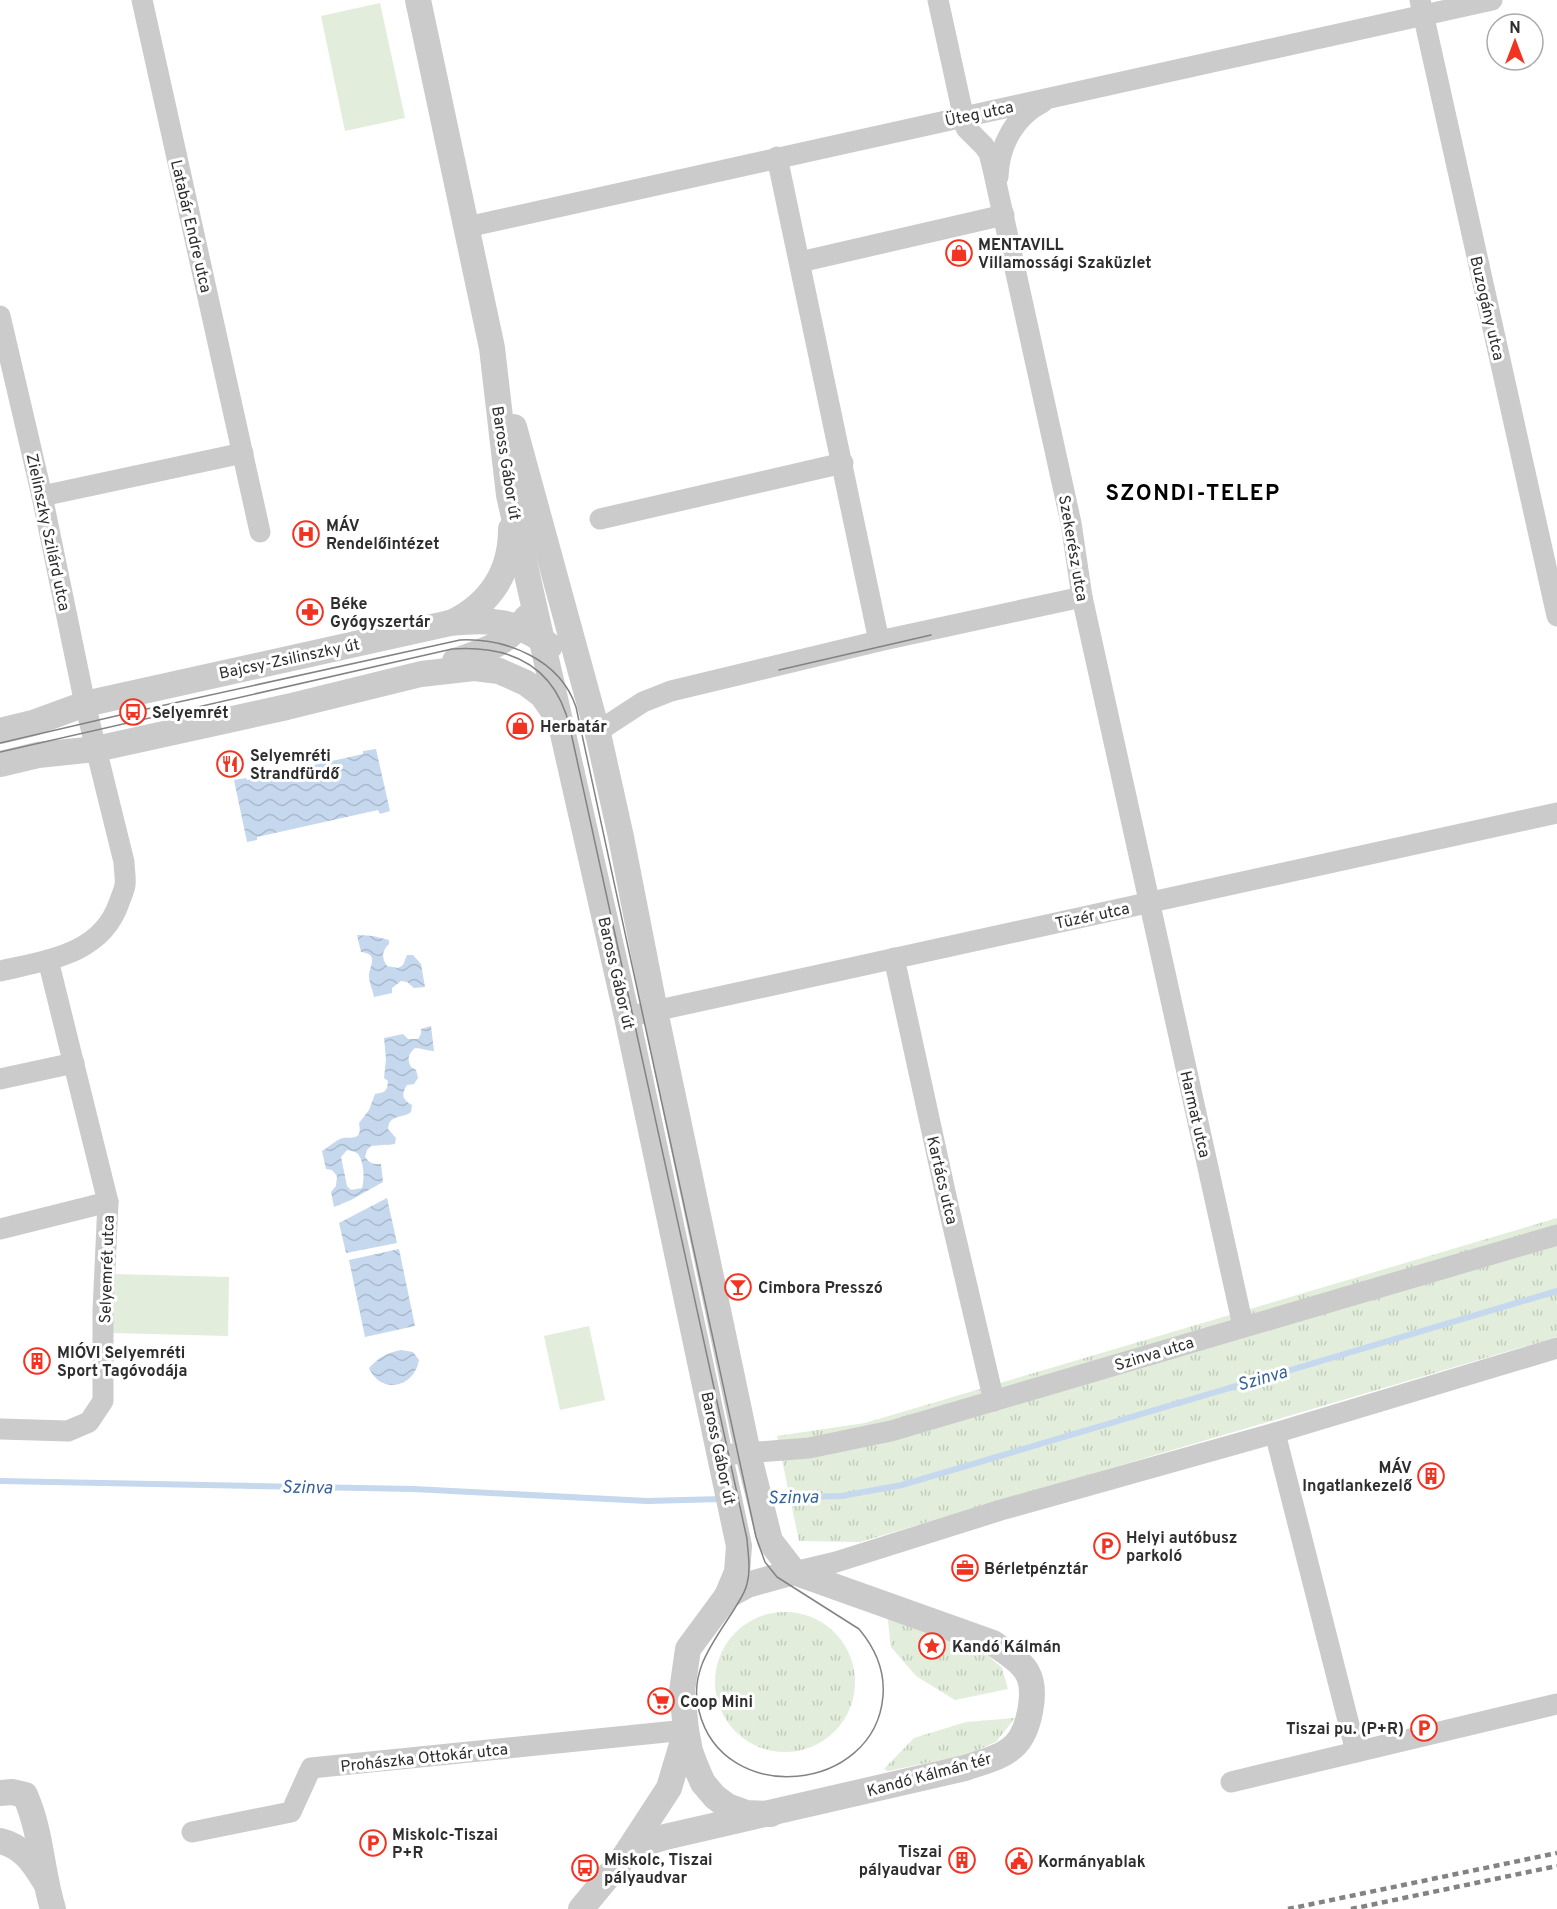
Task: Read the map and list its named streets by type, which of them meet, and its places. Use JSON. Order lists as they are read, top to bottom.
{
  "streets": {
    "street": [
      "Üteg utca",
      "Latabár Endre utca",
      "Buzogány utca",
      "Baross Gábor út",
      "Zielinszky Szilárd utca",
      "Szekerész utca",
      "Bajcsy-Zsilinszky út",
      "Tüzér utca",
      "Harmat utca",
      "Kartács utca",
      "Selyemrét utca",
      "Szinva utca",
      "Prohászka Ottokár utca",
      "Kandó Kálmán tér"
    ]
  },
  "crossings": [
    ["Üteg utca", "Buzogány utca"],
    ["Üteg utca", "Baross Gábor út"],
    ["Üteg utca", "Szekerész utca"],
    ["Baross Gábor út", "Bajcsy-Zsilinszky út"],
    ["Baross Gábor út", "Tüzér utca"],
    ["Baross Gábor út", "Szinva utca"],
    ["Baross Gábor út", "Kandó Kálmán tér"],
    ["Zielinszky Szilárd utca", "Bajcsy-Zsilinszky út"],
    ["Zielinszky Szilárd utca", "Selyemrét utca"],
    ["Szekerész utca", "Tüzér utca"],
    ["Szekerész utca", "Harmat utca"],
    ["Tüzér utca", "Harmat utca"],
    ["Tüzér utca", "Kartács utca"],
    ["Harmat utca", "Szinva utca"],
    ["Kartács utca", "Szinva utca"]
  ],
  "districts": ["SZONDI-TELEP"],
  "water": ["Szinva"],
  "places": {
    "shop": ["MENTAVILL Villamossági Szaküzlet", "Herbatár"],
    "hospital": ["MÁV Rendelőintézet"],
    "pharmacy": ["Béke Gyógyszertár"],
    "bus stop": ["Selyemrét", "Miskolc, Tiszai pályaudvar"],
    "restaurant": ["Selyemréti Strandfürdő"],
    "bar": ["Cimbora Presszó"],
    "building": ["MIÓVI Selyemréti Sport Tagóvodája", "MÁV Ingatlankezelő", "Tiszai pályaudvar"],
    "parking": ["Helyi autóbusz parkoló", "Tiszai pu. (P+R)", "Miskolc-Tiszai P+R"],
    "office": ["Bérletpénztár"],
    "place": ["Kandó Kálmán"],
    "supermarket": ["Coop Mini"],
    "public building": ["Kormányablak"]
  },
  "north": "top"
}
